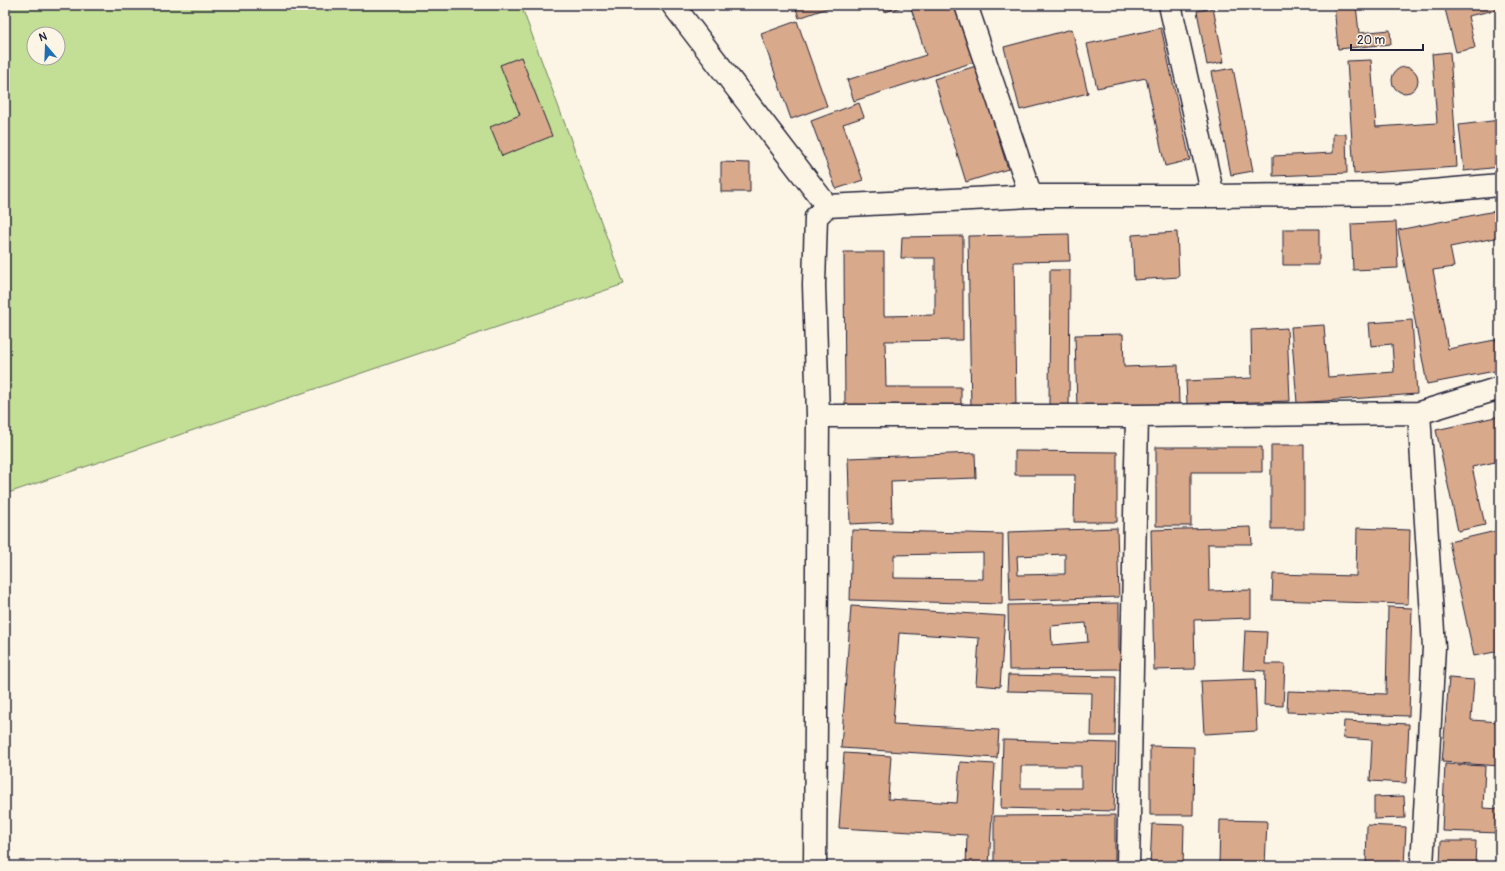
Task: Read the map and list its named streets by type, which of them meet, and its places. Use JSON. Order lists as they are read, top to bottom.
{
  "scale_bar": "20 m",
  "north": "top"
}
